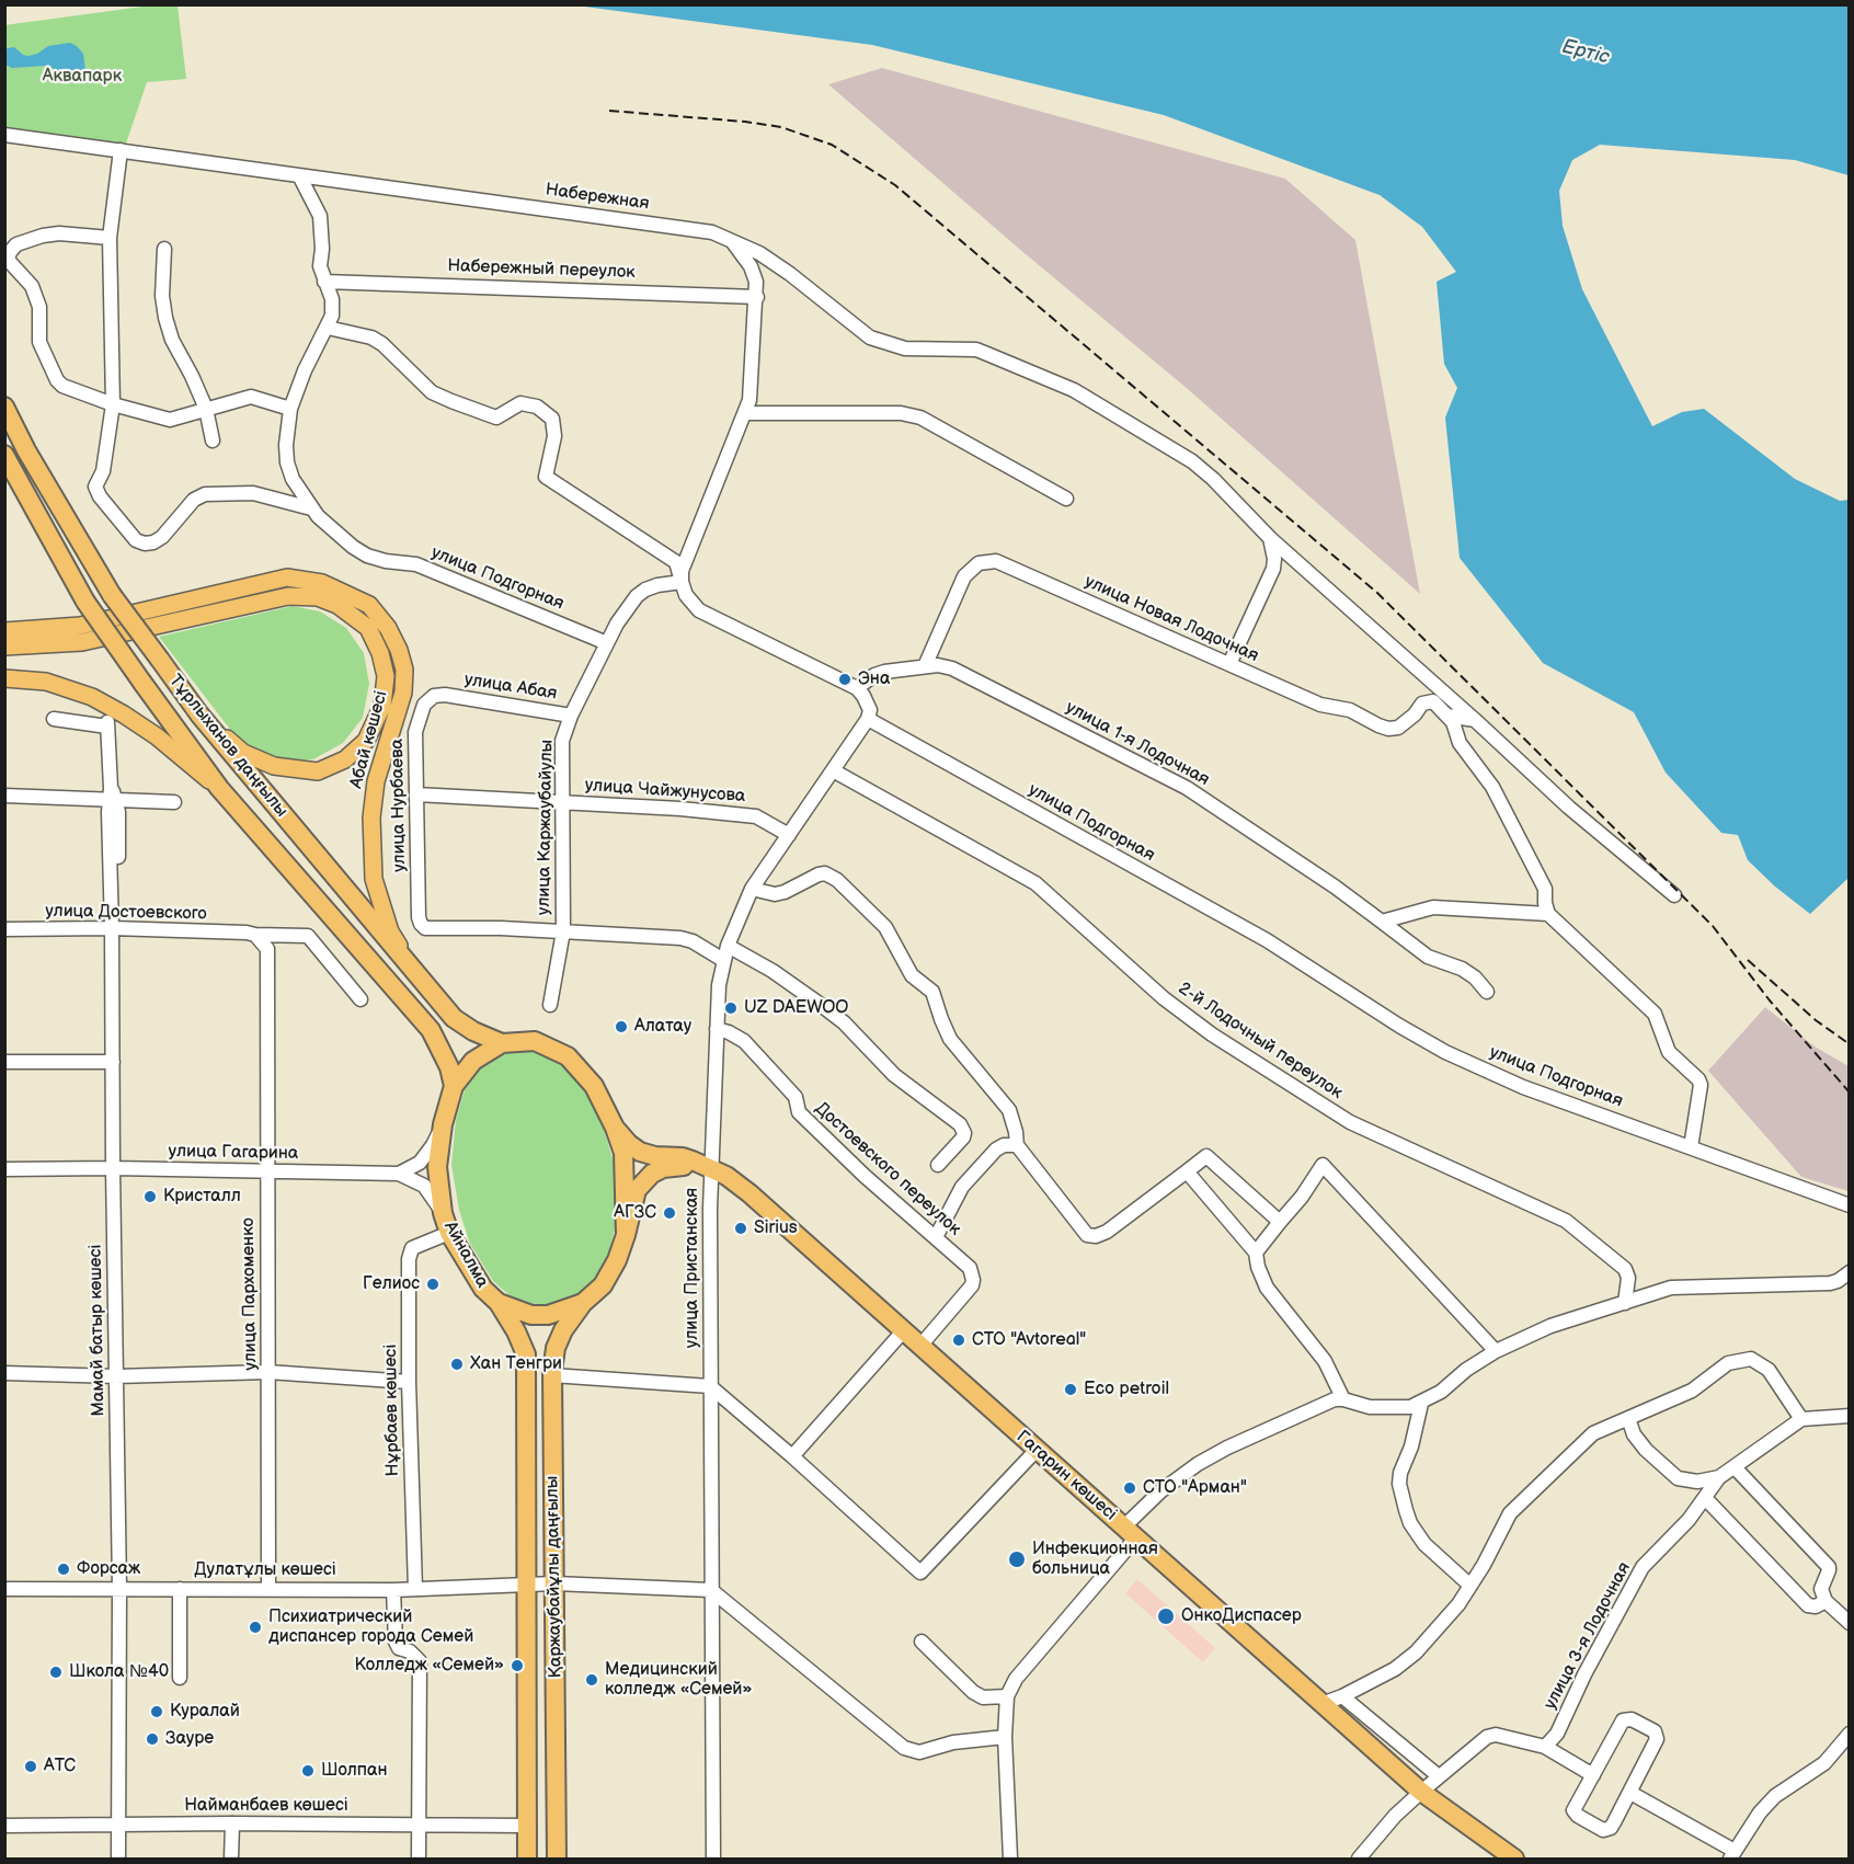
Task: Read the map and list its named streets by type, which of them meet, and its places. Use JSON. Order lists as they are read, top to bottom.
{
  "streets": {
    "highway": [
      "Тұрлыханов даңғылы",
      "Айналма",
      "Гагарин көшесі",
      "Қаржаубайұлы даңғылы"
    ],
    "main road": ["Абай көшесі"],
    "street": [
      "Набережная",
      "Набережный переулок",
      "улица Подгорная",
      "улица Новая Лодочная",
      "улица Абая",
      "улица 1-я Лодочная",
      "улица Чайжунусова",
      "улица Нурбаева",
      "улица Каржаубайулы",
      "улица Достоевского",
      "2-й Лодочный переулок",
      "улица Гагарина",
      "Достоевского переулок",
      "улица Пристанская",
      "улица Пархоменко",
      "Мамай батыр көшесі",
      "Нұрбаев көшесі",
      "Дулатұлы көшесі",
      "улица 3-я Лодочная",
      "Найманбаев көшесі"
    ]
  },
  "crossings": [
    ["улица Подгорная", "улица Каржаубайулы"],
    ["улица Подгорная", "улица Пристанская"],
    ["улица Новая Лодочная", "улица 1-я Лодочная"],
    ["улица Абая", "улица Нурбаева"],
    ["улица Абая", "улица Каржаубайулы"],
    ["Абай көшесі", "Тұрлыханов даңғылы"],
    ["Тұрлыханов даңғылы", "улица Гагарина"],
    ["Тұрлыханов даңғылы", "Айналма"],
    ["Тұрлыханов даңғылы", "Нұрбаев көшесі"],
    ["Тұрлыханов даңғылы", "Гагарин көшесі"],
    ["Тұрлыханов даңғылы", "Қаржаубайұлы даңғылы"],
    ["улица Чайжунусова", "улица Нурбаева"],
    ["улица Чайжунусова", "улица Каржаубайулы"],
    ["улица Чайжунусова", "улица Пристанская"],
    ["улица Нурбаева", "улица Каржаубайулы"],
    ["улица Достоевского", "улица Пархоменко"],
    ["улица Достоевского", "Мамай батыр көшесі"],
    ["2-й Лодочный переулок", "улица Пристанская"],
    ["улица Гагарина", "Айналма"],
    ["улица Гагарина", "улица Пархоменко"],
    ["улица Гагарина", "Мамай батыр көшесі"],
    ["улица Гагарина", "Нұрбаев көшесі"],
    ["улица Гагарина", "Гагарин көшесі"],
    ["улица Гагарина", "Қаржаубайұлы даңғылы"],
    ["Достоевского переулок", "улица Пристанская"],
    ["Достоевского переулок", "Гагарин көшесі"],
    ["Айналма", "Нұрбаев көшесі"],
    ["Айналма", "Гагарин көшесі"],
    ["Айналма", "Қаржаубайұлы даңғылы"],
    ["улица Пристанская", "Гагарин көшесі"],
    ["улица Пристанская", "Дулатұлы көшесі"],
    ["улица Пархоменко", "Дулатұлы көшесі"],
    ["Мамай батыр көшесі", "Дулатұлы көшесі"],
    ["Мамай батыр көшесі", "Найманбаев көшесі"],
    ["Нұрбаев көшесі", "Гагарин көшесі"],
    ["Нұрбаев көшесі", "Дулатұлы көшесі"],
    ["Нұрбаев көшесі", "Қаржаубайұлы даңғылы"],
    ["Гагарин көшесі", "Қаржаубайұлы даңғылы"],
    ["Дулатұлы көшесі", "Қаржаубайұлы даңғылы"],
    ["Қаржаубайұлы даңғылы", "Найманбаев көшесі"]
  ],
  "water": ["Ертіс"],
  "parks": ["Аквапарк"],
  "places": [
    "Эна",
    "UZ DAEWOO",
    "Алатау",
    "Кристалл",
    "АГЗС",
    "Sirius",
    "Гелиос",
    "СТО \"Avtoreal\"",
    "Хан Тенгри",
    "Eco petroil",
    "СТО \"Арман\"",
    "Инфекционная больница",
    "Форсаж",
    "ОнкоДиспасер",
    "Психиатрический диспансер города Семей",
    "Колледж «Семей»",
    "Школа №40",
    "Медицинский колледж «Семей»",
    "Куралай",
    "Зауре",
    "АТС",
    "Шолпан"
  ]
}
